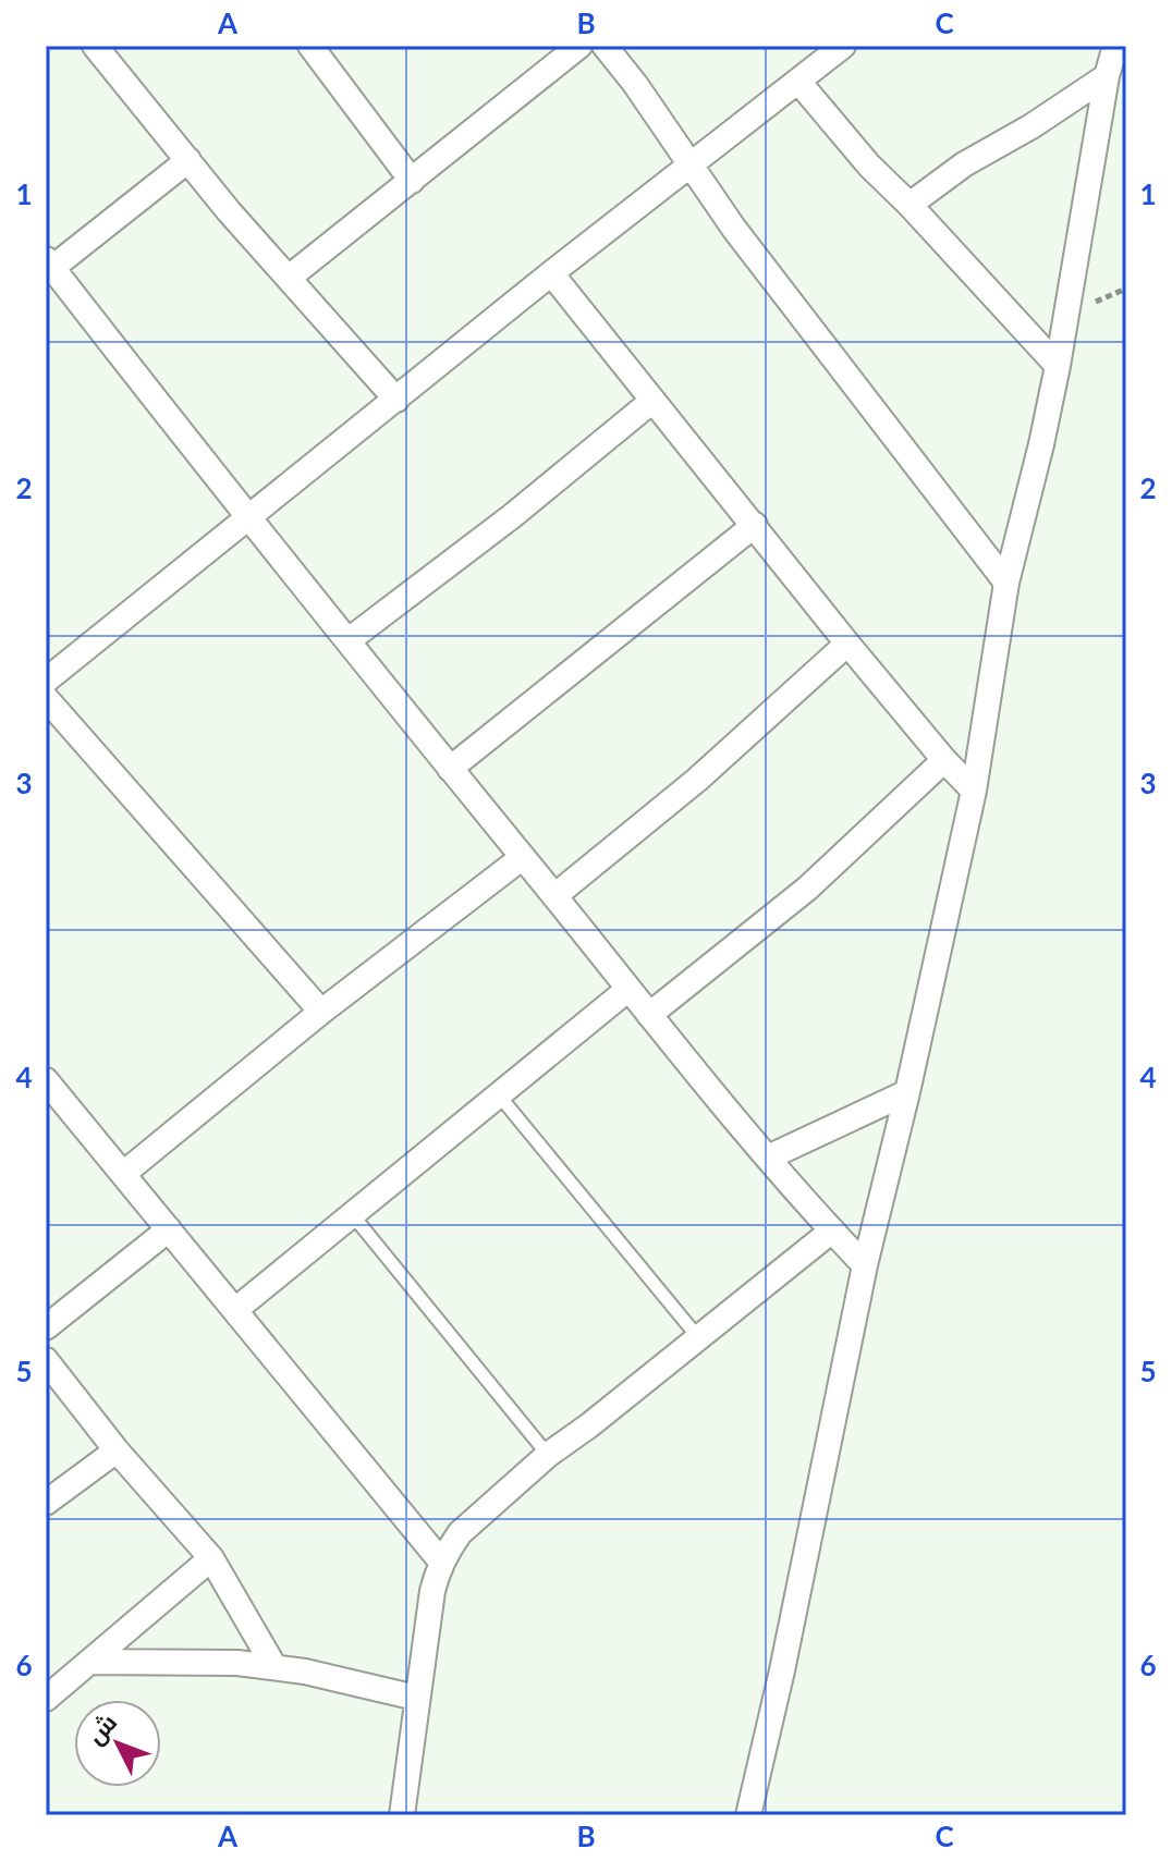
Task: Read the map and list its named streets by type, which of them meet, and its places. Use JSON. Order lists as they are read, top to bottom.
{
  "north": "top left",
  "grid": {
    "columns": ["A", "B", "C"],
    "rows": [
      "1",
      "2",
      "3",
      "4",
      "5",
      "6"
    ]
  }
}
